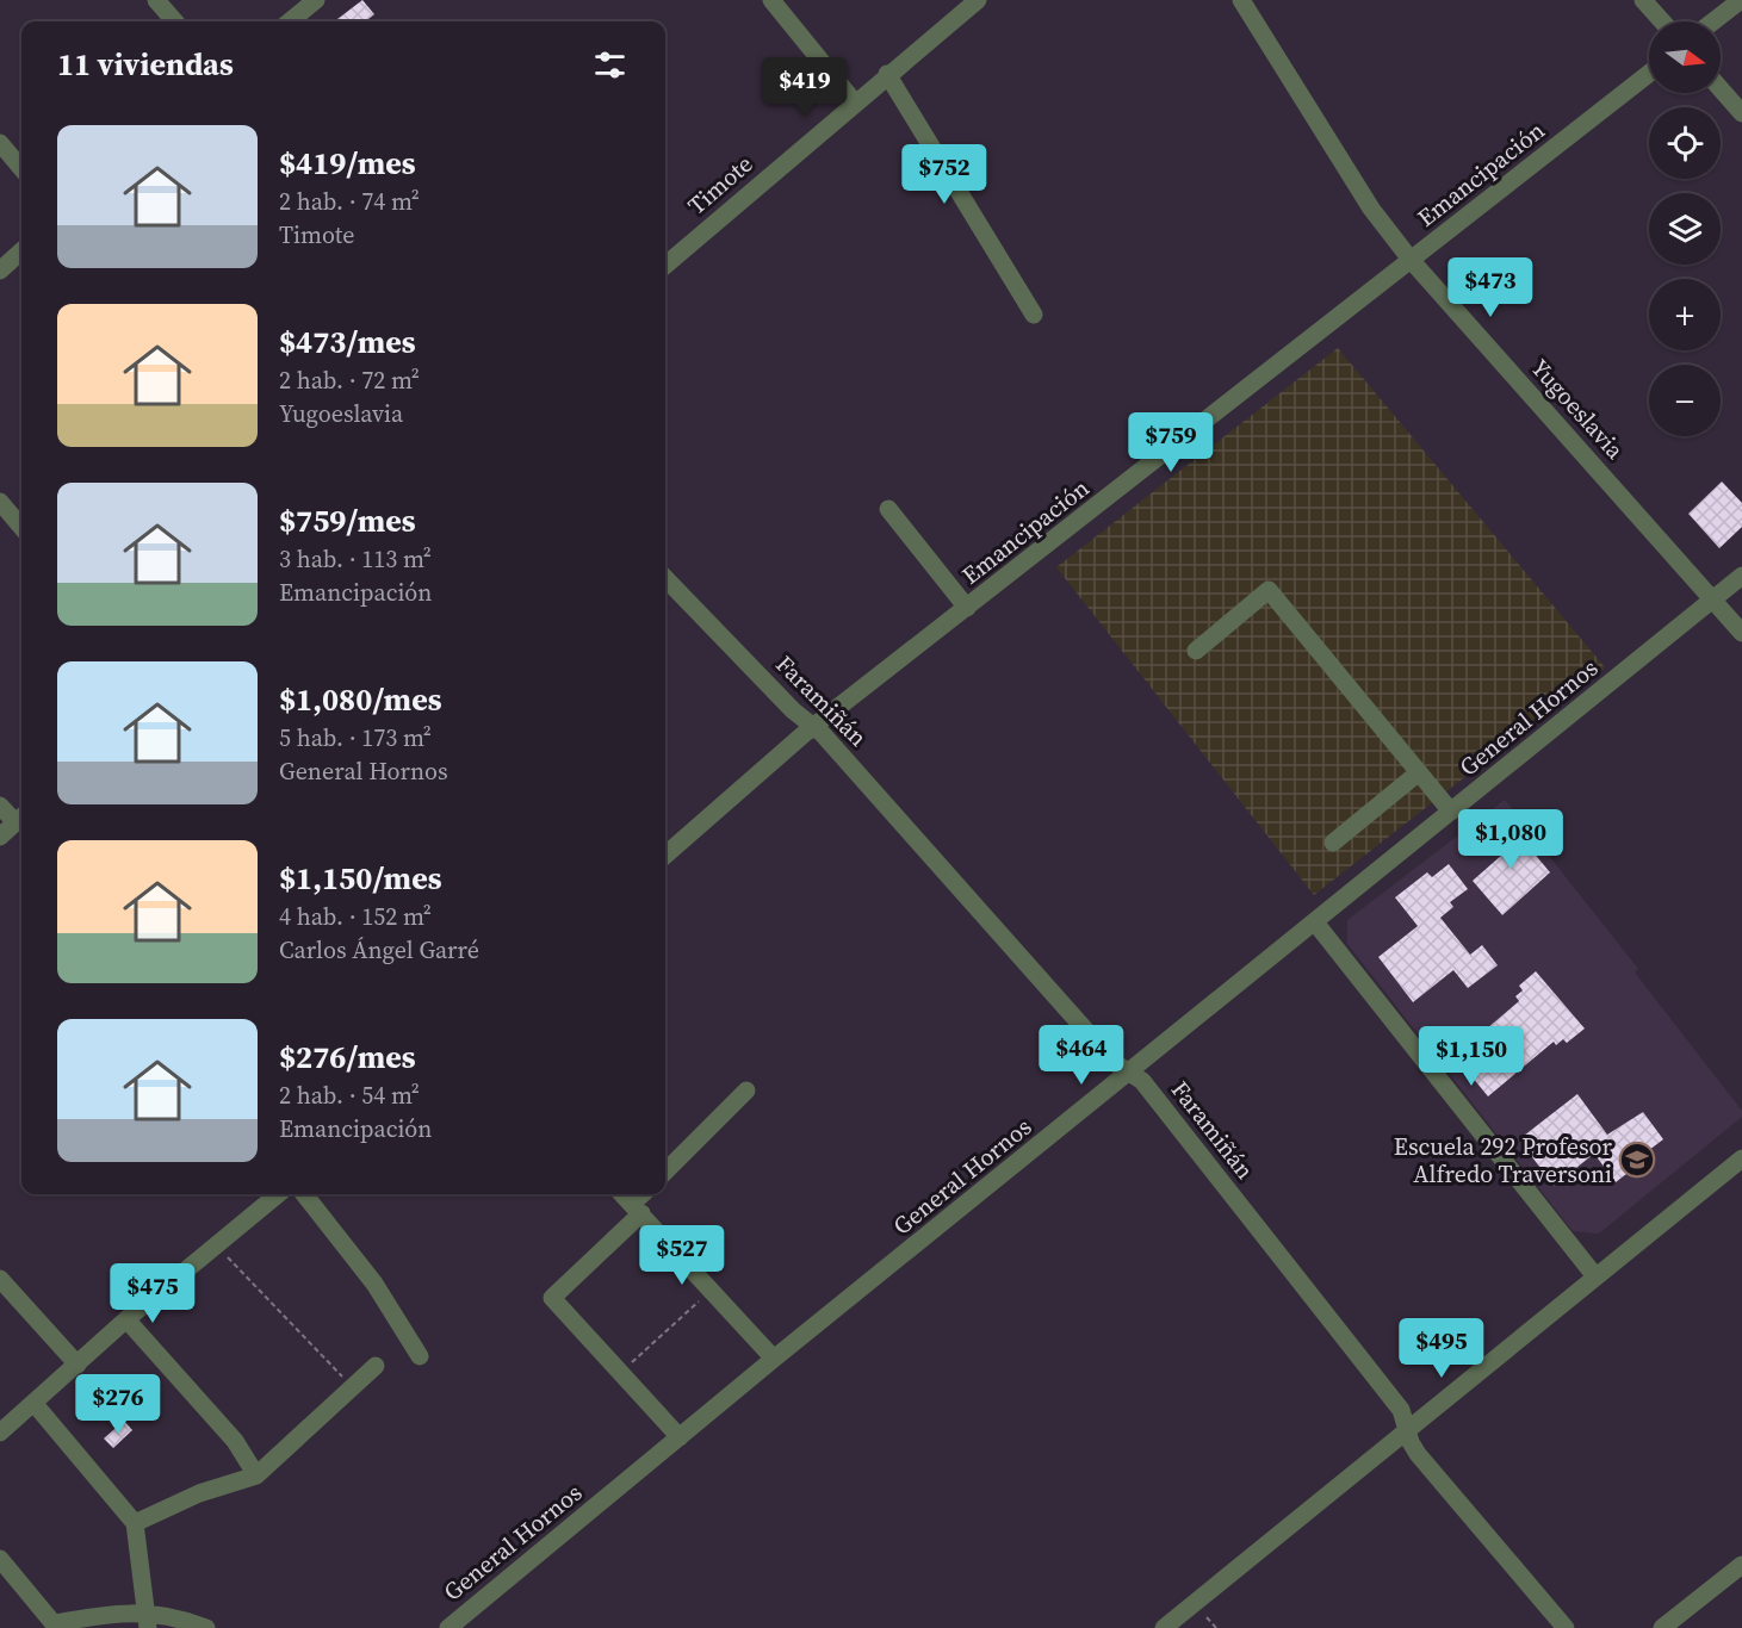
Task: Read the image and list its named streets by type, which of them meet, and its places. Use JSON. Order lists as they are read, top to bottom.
{
  "streets": {
    "street": [
      "Emancipación",
      "Timote",
      "Yugoeslavia",
      "Faramiñán",
      "General Hornos"
    ]
  },
  "crossings": [
    ["Emancipación", "Yugoeslavia"],
    ["Emancipación", "Faramiñán"],
    ["Yugoeslavia", "General Hornos"],
    ["Faramiñán", "General Hornos"]
  ],
  "places": {
    "school or university": ["Escuela 292 Profesor Alfredo Traversoni"]
  },
  "north": "right",
  "page": {
    "map_buttons": ["+", "−"],
    "heading": "11 viviendas",
    "price": [
      "$419",
      "$752",
      "$473",
      "$759",
      "$1,080",
      "$464",
      "$1,150",
      "$527",
      "$475",
      "$495",
      "$276"
    ],
    "list": [
      {
        "name": "$419/mes",
        "note": "2 hab. · 74 m² · Timote"
      },
      {
        "name": "$473/mes",
        "note": "2 hab. · 72 m² · Yugoeslavia"
      },
      {
        "name": "$759/mes",
        "note": "3 hab. · 113 m² · Emancipación"
      },
      {
        "name": "$1,080/mes",
        "note": "5 hab. · 173 m² · General Hornos"
      },
      {
        "name": "$1,150/mes",
        "note": "4 hab. · 152 m² · Carlos Ángel Garré"
      },
      {
        "name": "$276/mes",
        "note": "2 hab. · 54 m² · Emancipación"
      }
    ]
  }
}
